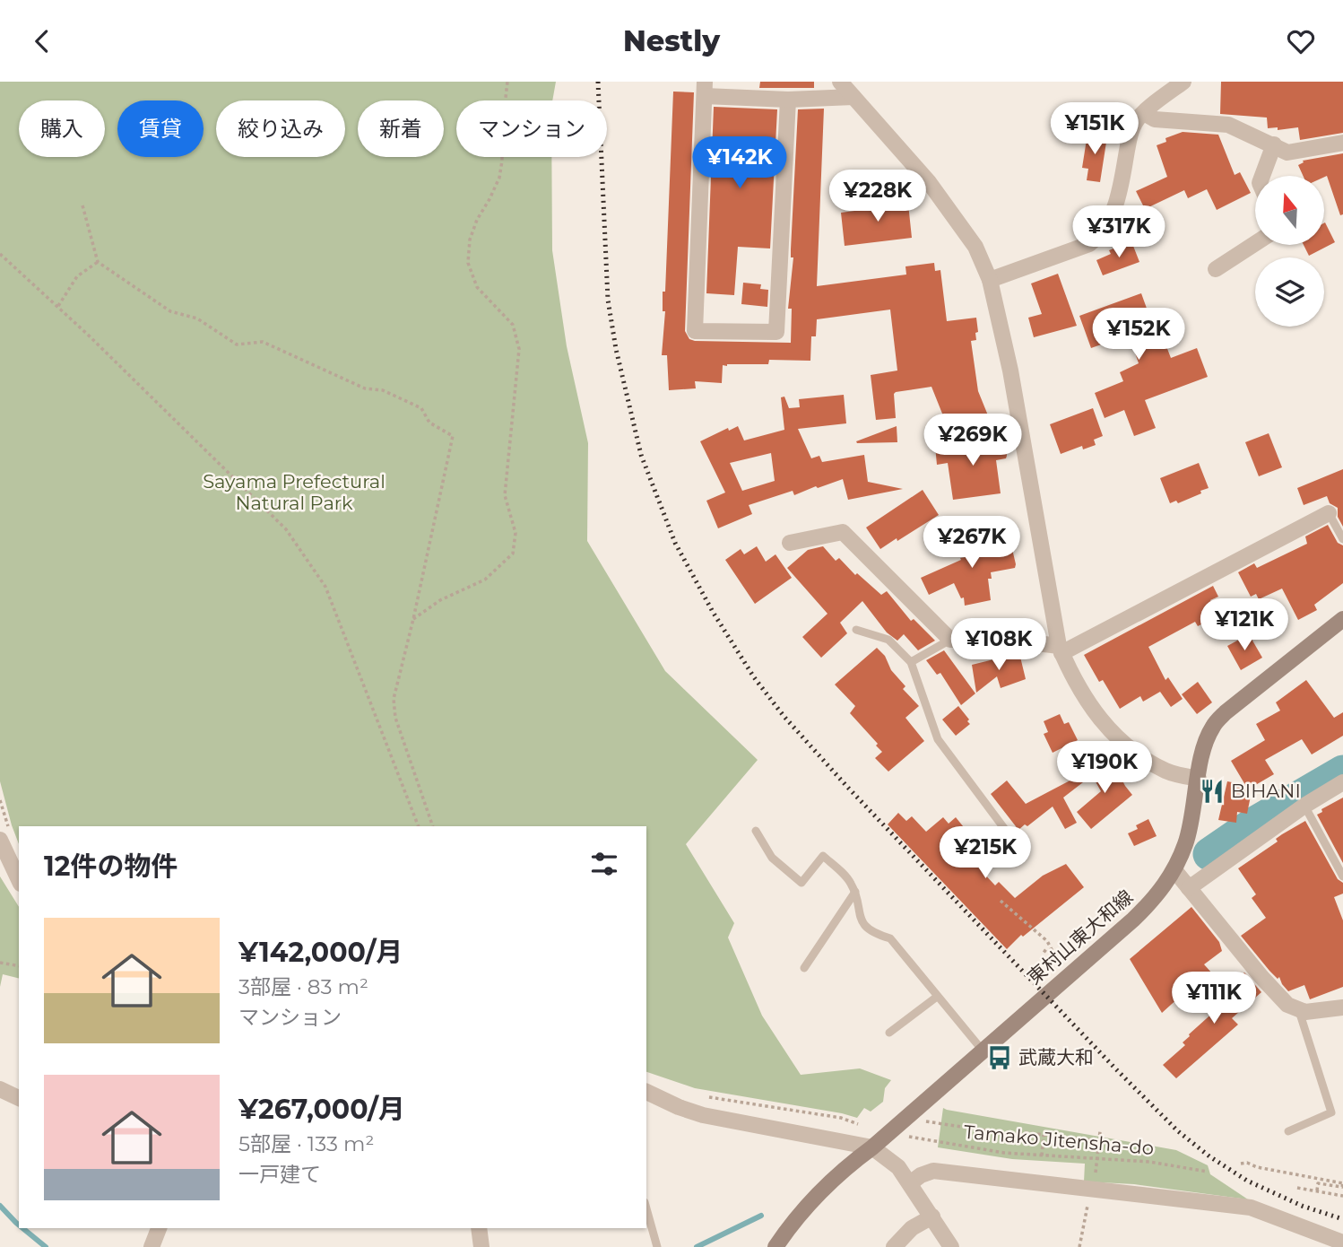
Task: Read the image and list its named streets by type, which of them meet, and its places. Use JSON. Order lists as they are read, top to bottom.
{
  "streets": {
    "main road": ["東村山東大和線"],
    "path": ["Tamako Jitensha-do"]
  },
  "parks": ["Sayama Prefectural Natural Park"],
  "places": {
    "restaurant": ["BIHANI"],
    "bus stop": ["武蔵大和"]
  },
  "north": "top",
  "page": {
    "header": "Nestly",
    "chip": [
      "購入",
      "賃貸",
      "絞り込み",
      "新着",
      "マンション"
    ],
    "price": [
      "¥151K",
      "¥142K",
      "¥228K",
      "¥317K",
      "¥152K",
      "¥269K",
      "¥267K",
      "¥121K",
      "¥108K",
      "¥190K",
      "¥215K",
      "¥111K"
    ],
    "heading": "12件の物件",
    "list": [
      {
        "name": "¥142,000/月",
        "note": "3部屋 · 83 m² · マンション"
      },
      {
        "name": "¥267,000/月",
        "note": "5部屋 · 133 m² · 一戸建て"
      }
    ]
  }
}
